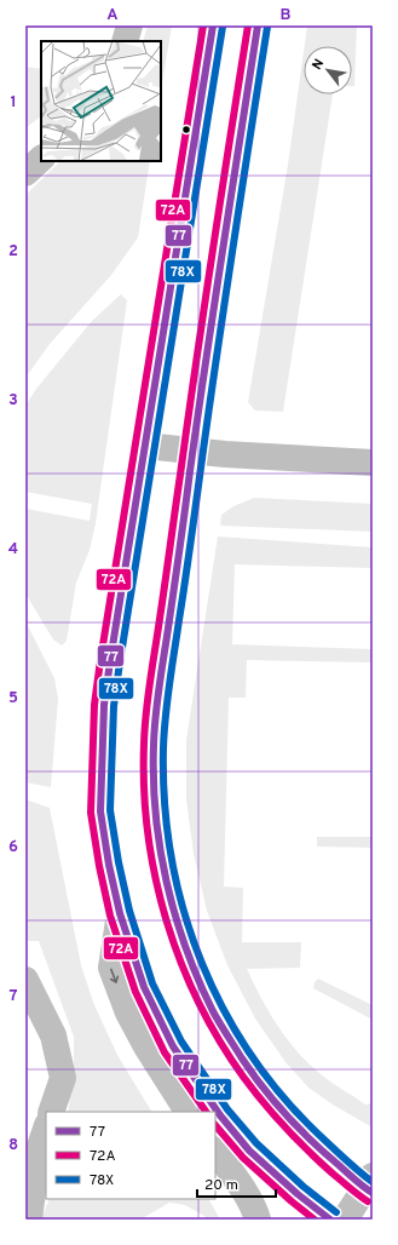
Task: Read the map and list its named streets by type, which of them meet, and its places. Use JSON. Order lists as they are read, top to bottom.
{
  "lines": ["transit line 77", "transit line 72A", "transit line 78X"],
  "legend": ["77", "72A", "78X"],
  "scale_bar": "20 m",
  "north": "top left",
  "grid": {
    "columns": ["A", "B"],
    "rows": [
      "1",
      "2",
      "3",
      "4",
      "5",
      "6",
      "7",
      "8"
    ]
  }
}
